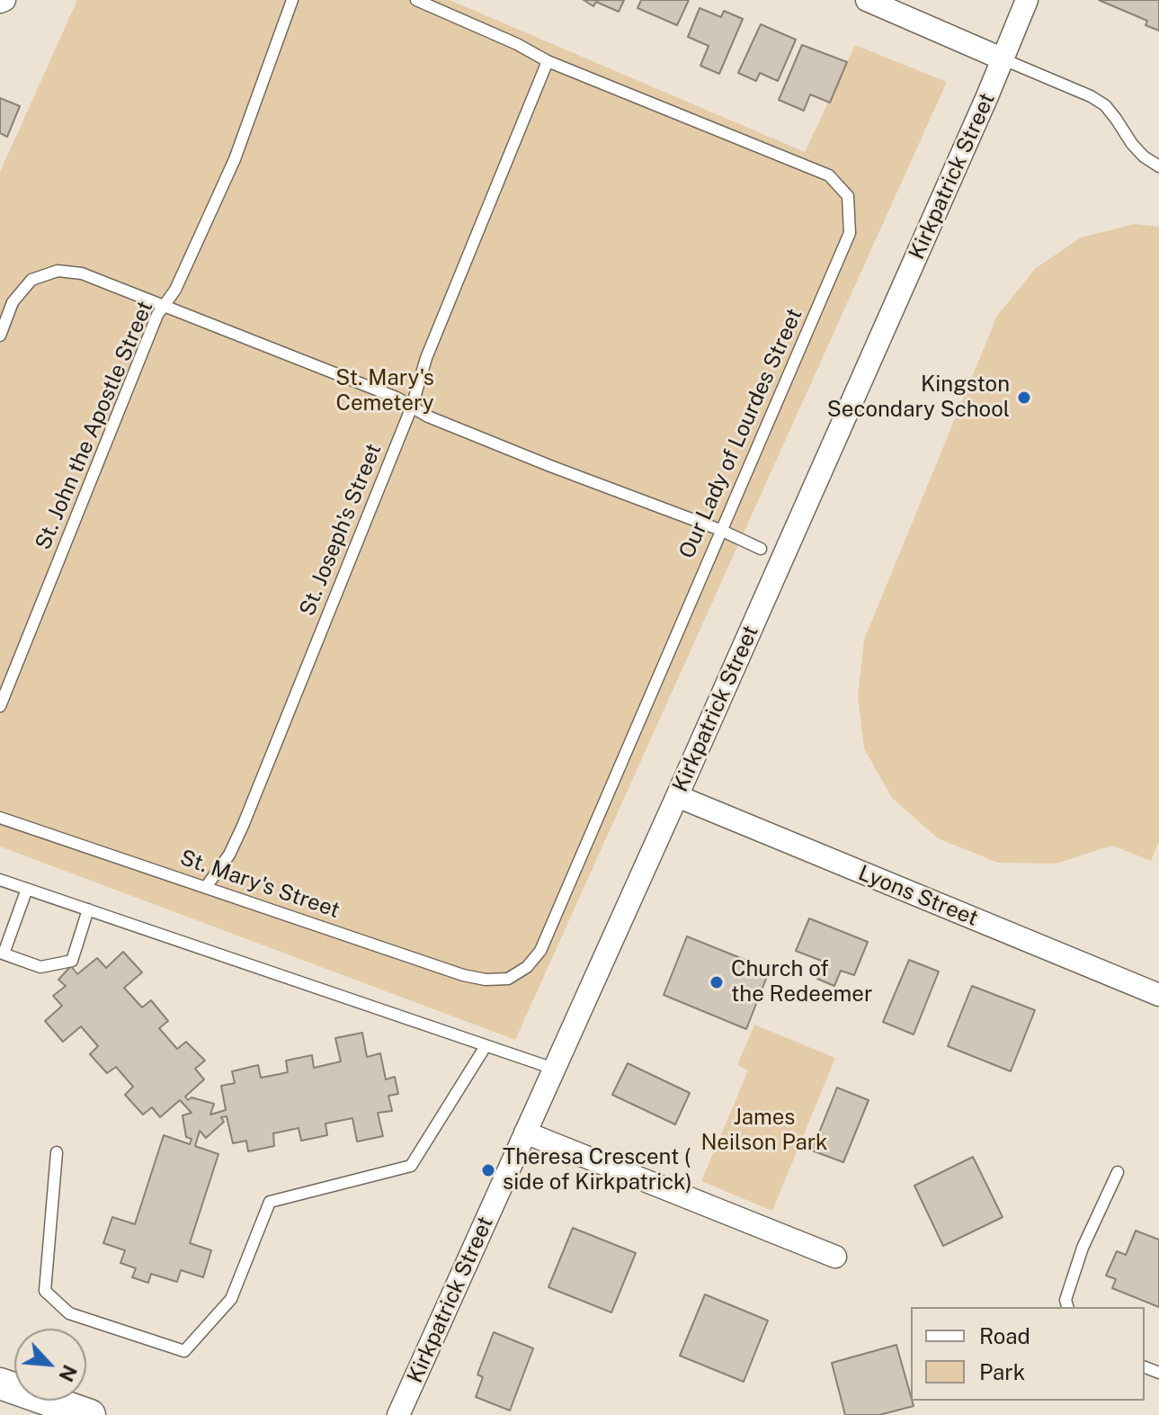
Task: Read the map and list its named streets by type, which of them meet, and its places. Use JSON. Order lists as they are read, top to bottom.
{
  "streets": {
    "street": ["Kirkpatrick Street", "Lyons Street"],
    "lane": [
      "St. John the Apostle Street",
      "Our Lady of Lourdes Street",
      "St. Joseph's Street",
      "St. Mary's Street"
    ]
  },
  "crossings": [
    ["Kirkpatrick Street", "Lyons Street"],
    ["Our Lady of Lourdes Street", "St. Joseph's Street"],
    ["Our Lady of Lourdes Street", "St. Mary's Street"],
    ["St. Joseph's Street", "St. Mary's Street"]
  ],
  "parks": ["St. Mary's Cemetery", "James Neilson Park"],
  "places": ["Kingston Secondary School", "Church of the Redeemer", "Theresa Crescent ( side of Kirkpatrick)"],
  "legend": ["Road", "Park"],
  "north": "bottom right"
}
